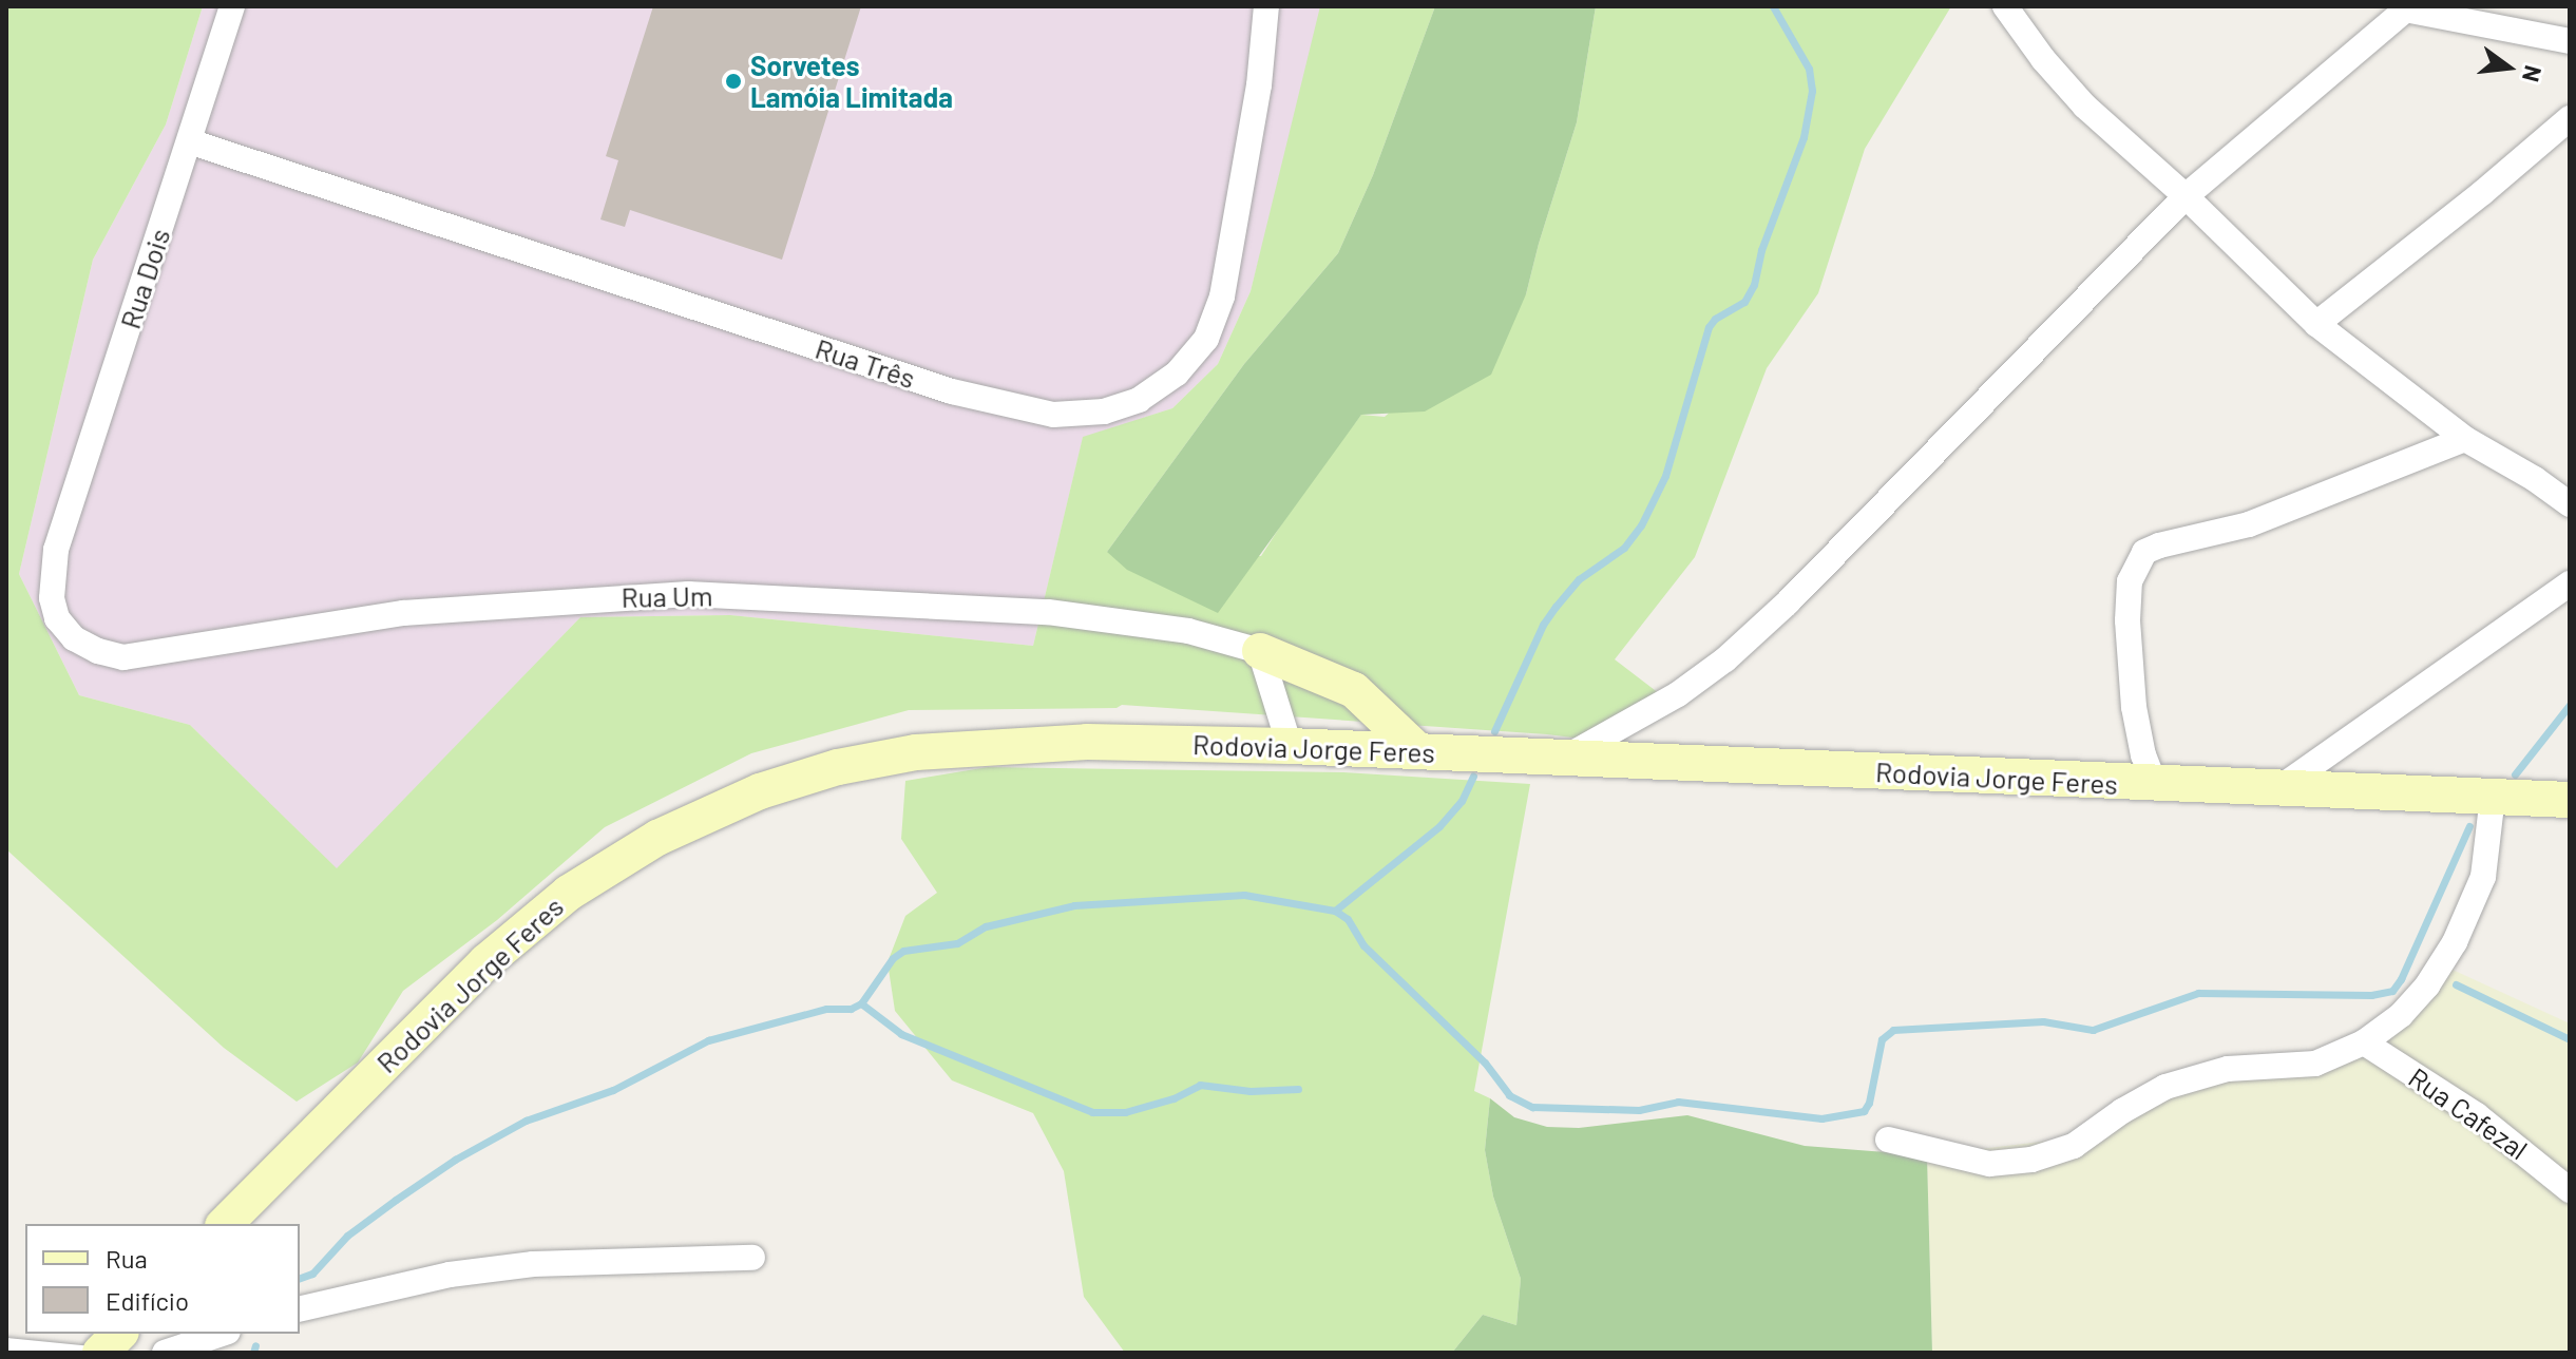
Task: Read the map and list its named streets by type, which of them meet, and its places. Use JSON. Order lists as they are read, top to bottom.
{
  "streets": {
    "main road": ["Rodovia Jorge Feres"],
    "street": [
      "Rua Dois",
      "Rua Três",
      "Rua Um",
      "Rua Cafezal"
    ]
  },
  "crossings": [
    ["Rua Dois", "Rua Três"],
    ["Rua Dois", "Rua Um"]
  ],
  "places": ["Sorvetes Lamóia Limitada"],
  "legend": ["Rua", "Edifício"],
  "north": "right"
}
